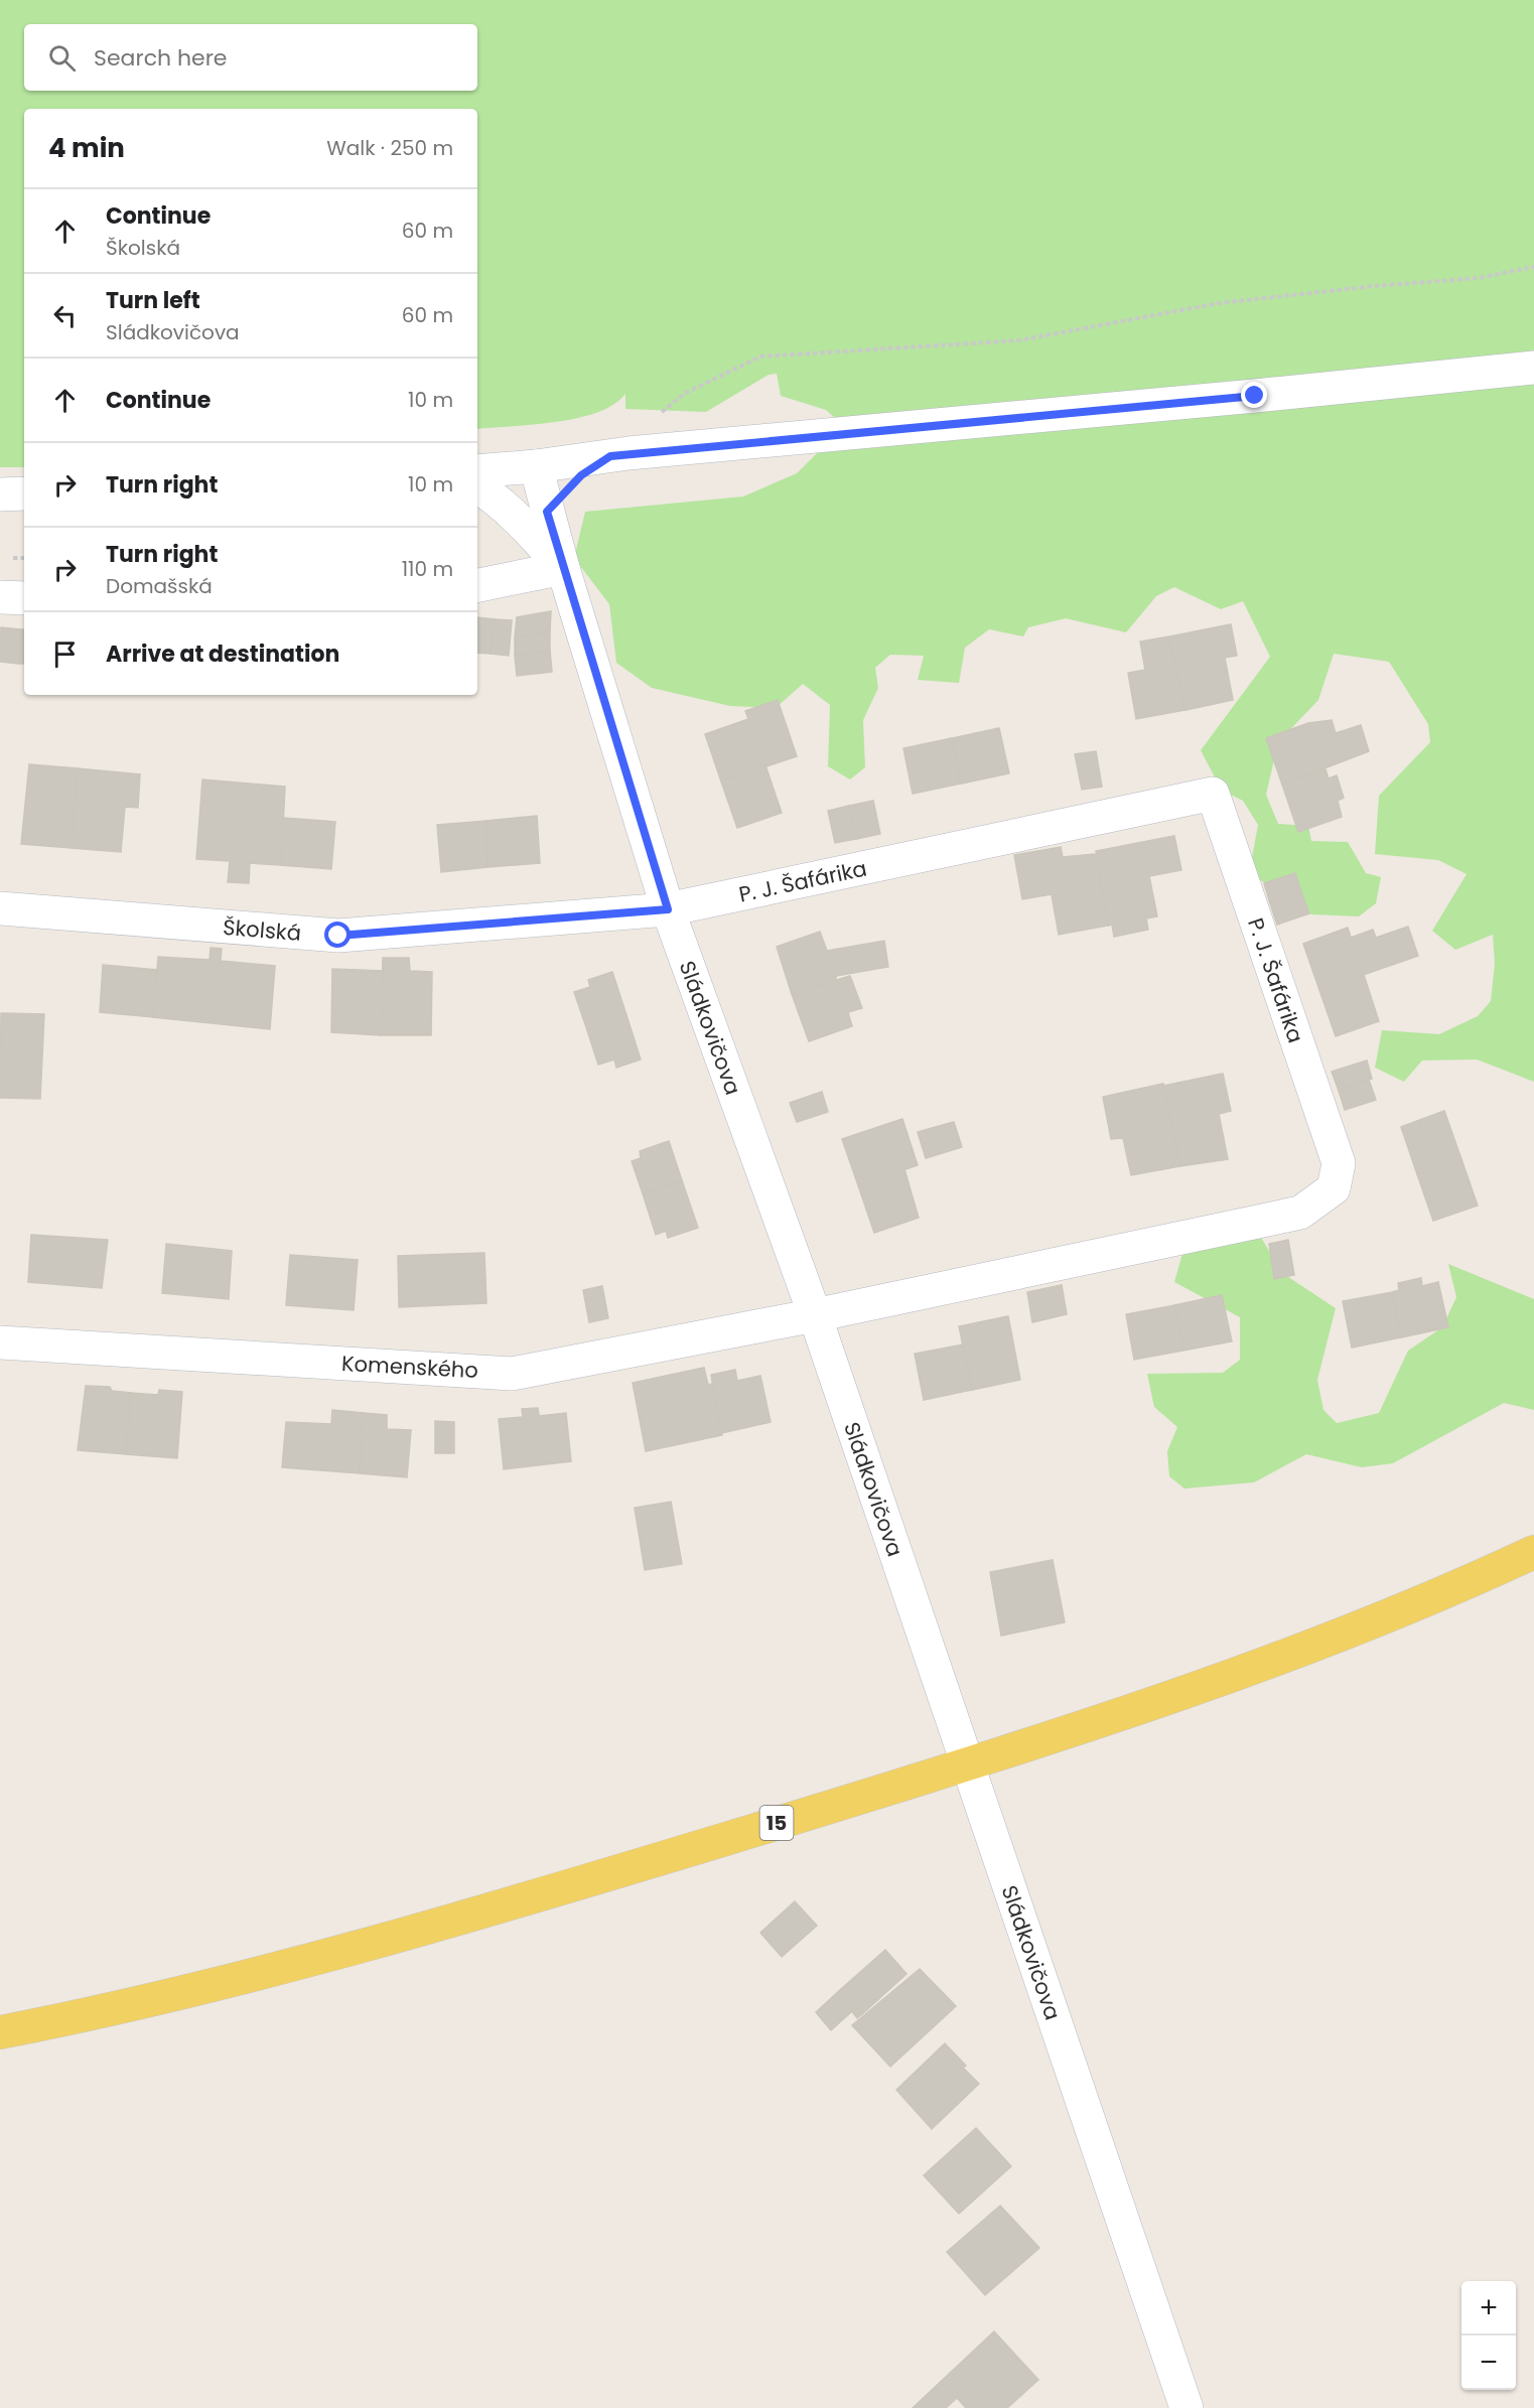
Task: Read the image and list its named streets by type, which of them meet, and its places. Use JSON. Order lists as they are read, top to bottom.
{
  "streets": {
    "main road": ["15"],
    "street": [
      "P. J. Šafárika",
      "Školská",
      "Sládkovičova",
      "Komenského"
    ]
  },
  "crossings": [
    ["P. J. Šafárika", "Školská"],
    ["P. J. Šafárika", "Sládkovičova"],
    ["P. J. Šafárika", "Komenského"],
    ["Školská", "Sládkovičova"],
    ["Sládkovičova", "Komenského"],
    ["Sládkovičova", "15"]
  ],
  "page": {
    "search": "Search here",
    "heading": ["4 min", "Walk · 250 m"],
    "list": [
      ["Continue", "Školská", "60 m"],
      ["Turn left", "Sládkovičova", "60 m"],
      ["Continue", "10 m"],
      ["Turn right", "10 m"],
      ["Turn right", "Domašská", "110 m"],
      "Arrive at destination"
    ],
    "map_buttons": ["+", "−"]
  }
}
